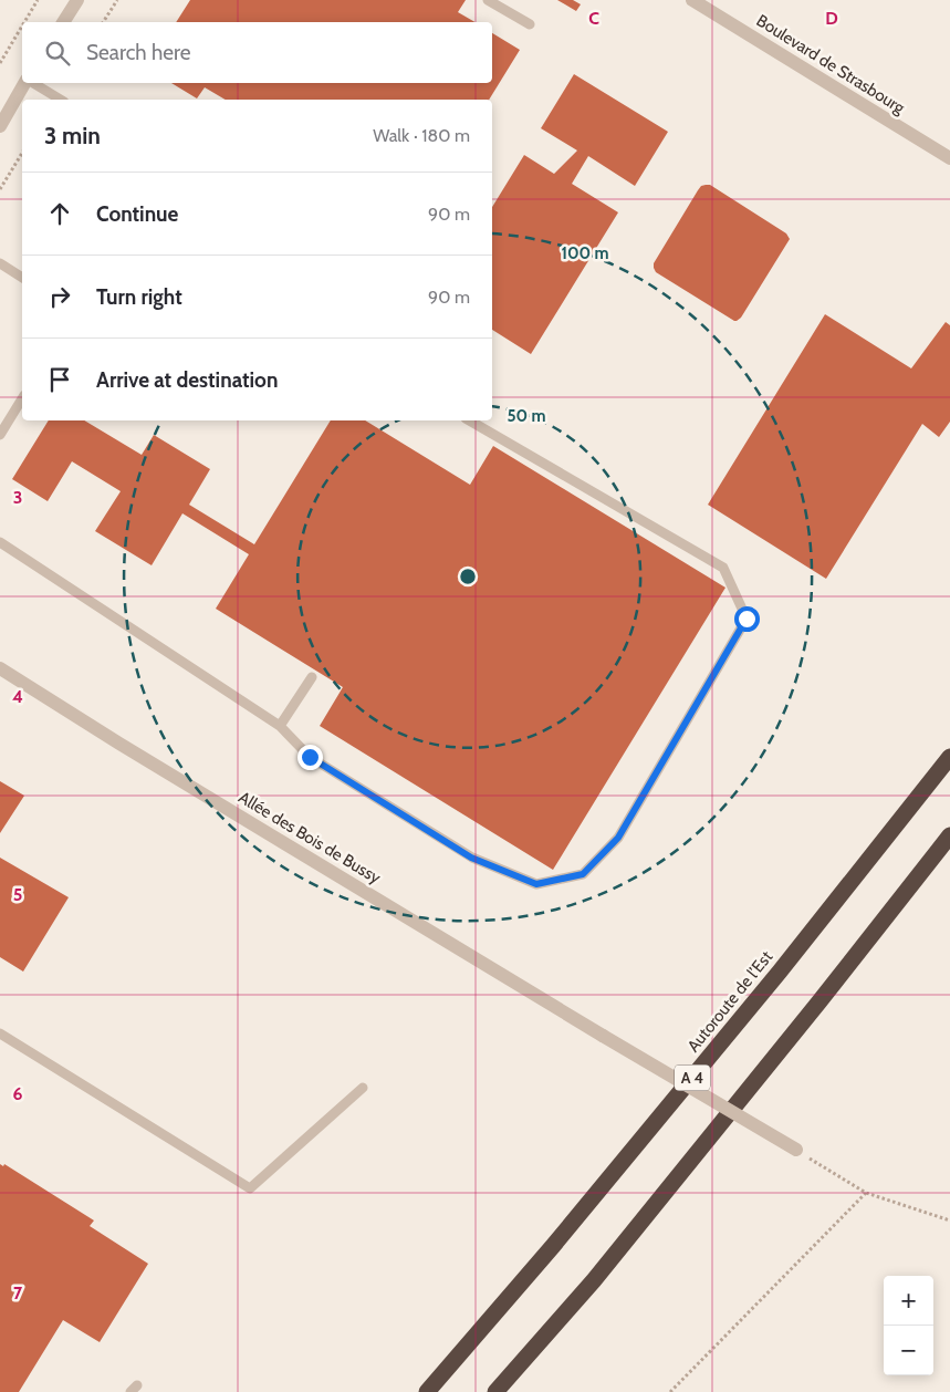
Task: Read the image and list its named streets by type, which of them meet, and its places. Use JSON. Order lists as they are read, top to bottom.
{
  "streets": {
    "highway": ["Autoroute de l’Est", "A 4"],
    "street": ["Boulevard de Strasbourg", "Allée des Bois de Bussy"]
  },
  "page": {
    "search": "Search here",
    "heading": ["3 min", "Walk · 180 m"],
    "list": [
      ["Continue", "90 m"],
      ["Turn right", "90 m"],
      "Arrive at destination"
    ],
    "map_buttons": ["+", "−"]
  },
  "grid": {
    "columns": ["C", "D"],
    "rows": [
      "3",
      "4",
      "5",
      "6",
      "7"
    ]
  },
  "rings": ["100 m", "50 m"]
}
